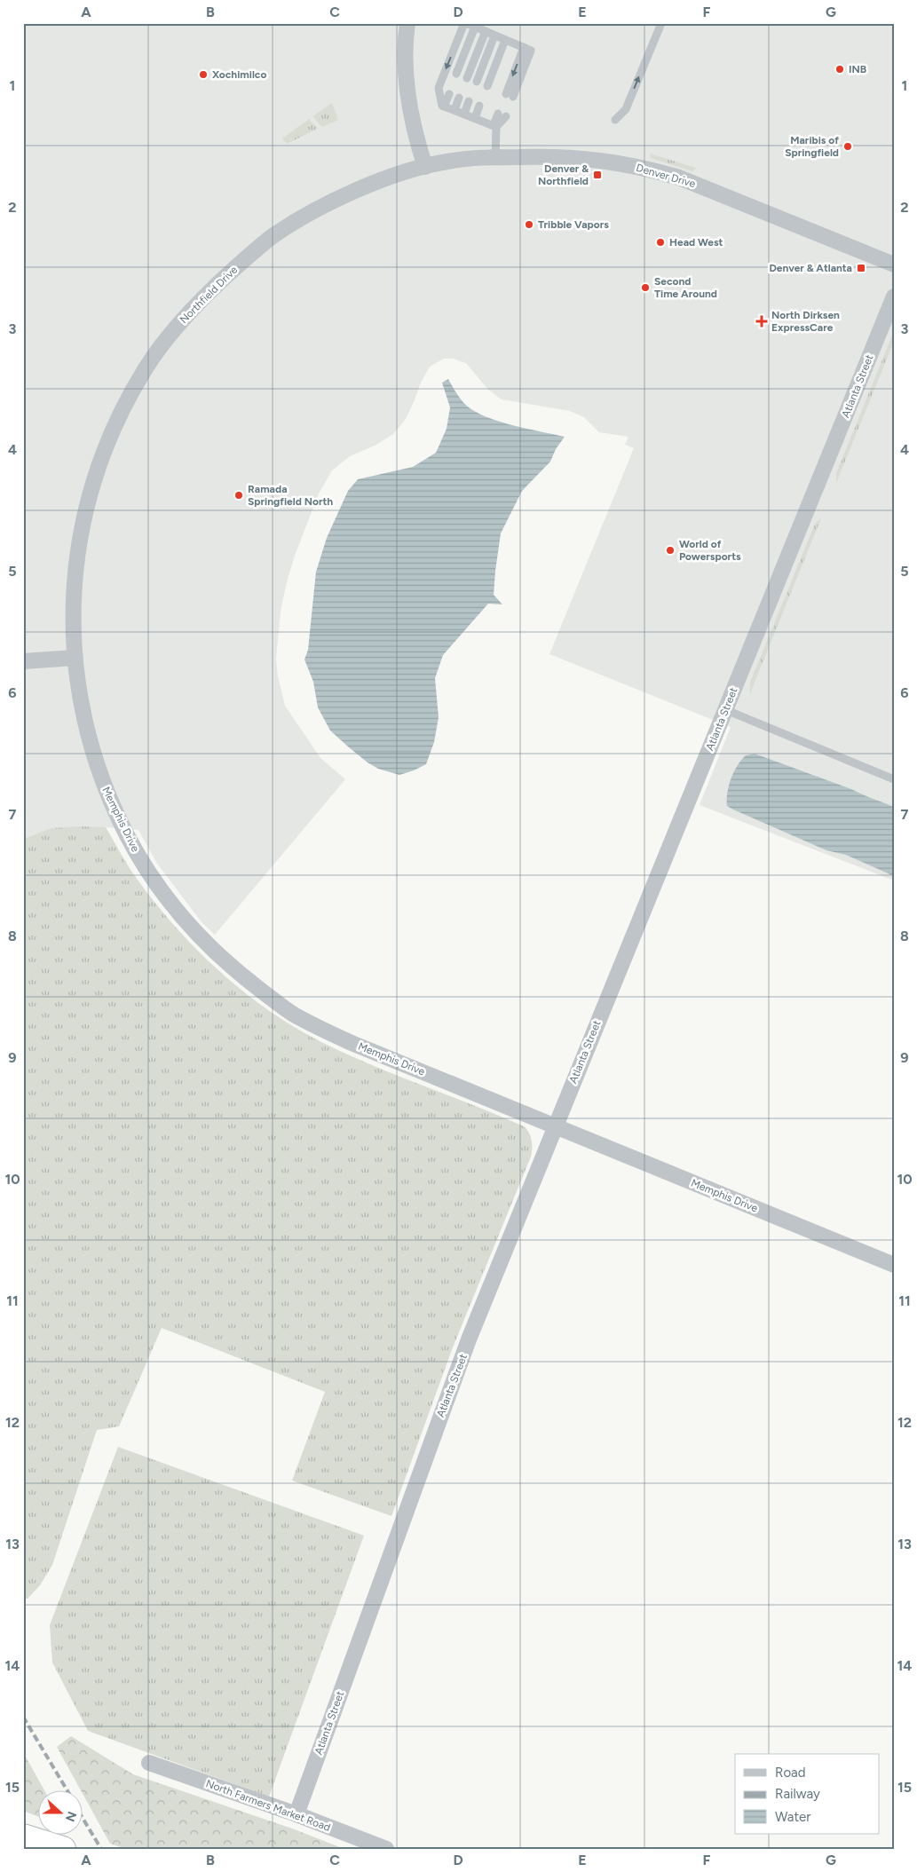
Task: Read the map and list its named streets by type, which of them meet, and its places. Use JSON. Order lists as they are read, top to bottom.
{
  "streets": {
    "street": [
      "Denver Drive",
      "Northfield Drive",
      "Atlanta Street",
      "Memphis Drive",
      "North Farmers Market Road"
    ]
  },
  "crossings": [
    ["Denver Drive", "Northfield Drive"],
    ["Northfield Drive", "Memphis Drive"],
    ["Atlanta Street", "Memphis Drive"],
    ["Atlanta Street", "North Farmers Market Road"]
  ],
  "places": {
    "other": [
      "INB",
      "Xochimilco",
      "Maribis of Springfield",
      "Tribble Vapors",
      "Head West",
      "Second Time Around",
      "Ramada Springfield North",
      "World of Powersports"
    ],
    "transit": ["Denver & Northfield", "Denver & Atlanta"],
    "health": ["North Dirksen ExpressCare"]
  },
  "legend": ["Road", "Railway", "Water"],
  "north": "right",
  "grid": {
    "columns": [
      "A",
      "B",
      "C",
      "D",
      "E",
      "F",
      "G"
    ],
    "rows": [
      "1",
      "2",
      "3",
      "4",
      "5",
      "6",
      "7",
      "8",
      "9",
      "10",
      "11",
      "12",
      "13",
      "14",
      "15"
    ]
  }
}
